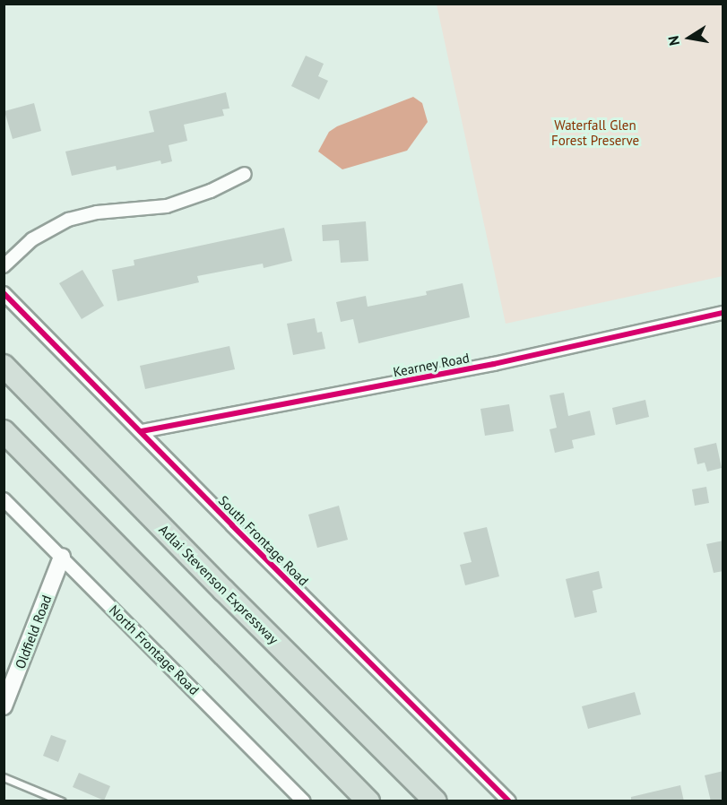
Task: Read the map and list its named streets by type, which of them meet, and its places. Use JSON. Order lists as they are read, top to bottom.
{
  "streets": {
    "highway": ["Adlai Stevenson Expressway"],
    "street": [
      "Kearney Road",
      "South Frontage Road",
      "Oldfield Road",
      "North Frontage Road"
    ]
  },
  "crossings": [
    ["Kearney Road", "South Frontage Road"],
    ["Oldfield Road", "North Frontage Road"]
  ],
  "parks": ["Waterfall Glen Forest Preserve"],
  "north": "left"
}
